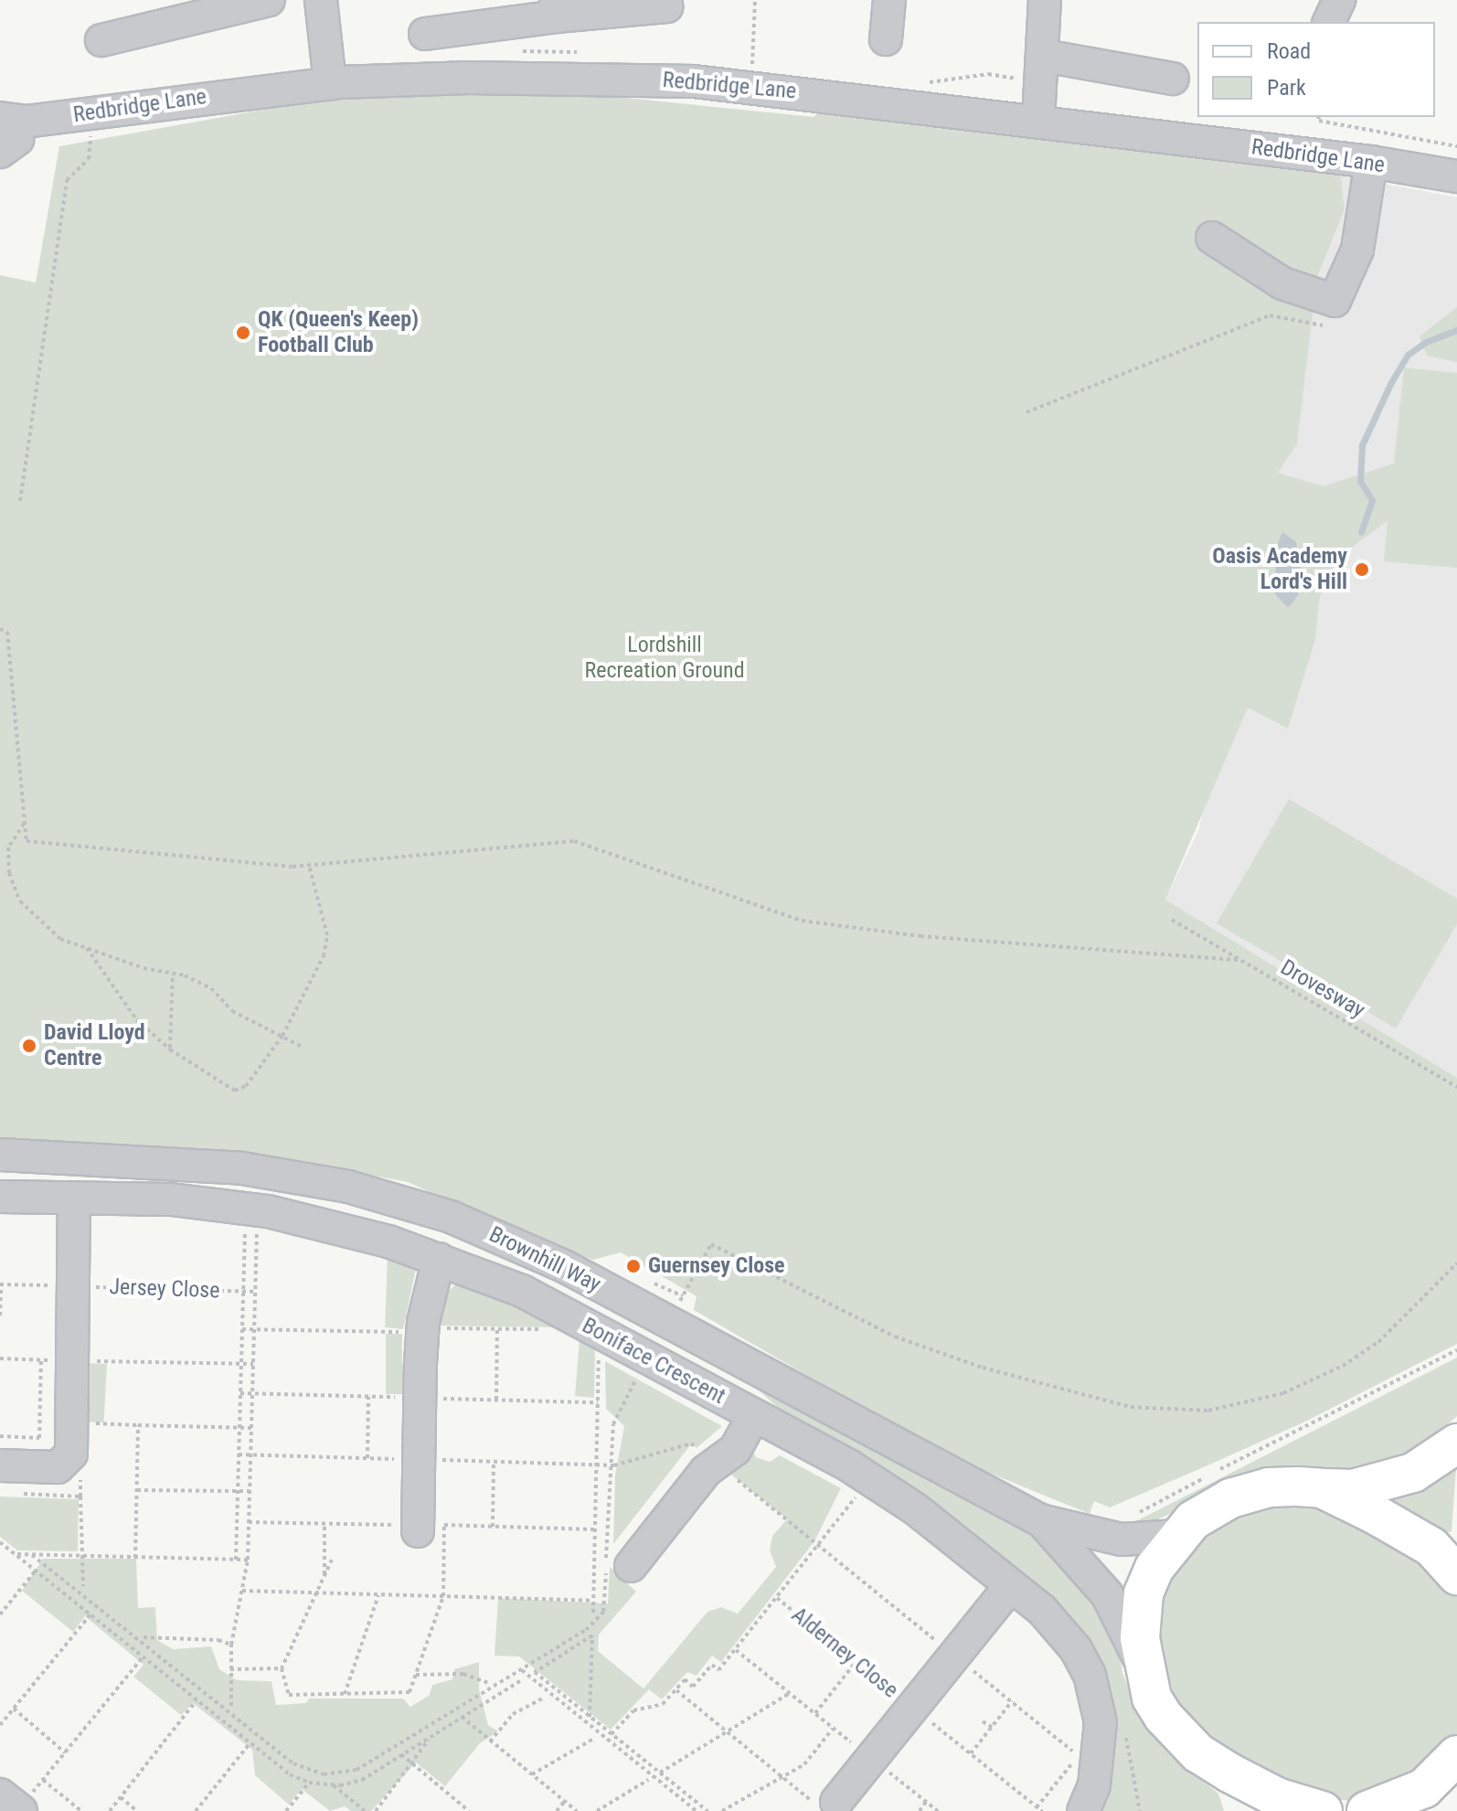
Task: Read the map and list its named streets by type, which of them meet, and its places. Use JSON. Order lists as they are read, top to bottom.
{
  "streets": {
    "street": [
      "Redbridge Lane",
      "Brownhill Way",
      "Boniface Crescent",
      "Alderney Close"
    ],
    "path": ["Drovesway", "Jersey Close"]
  },
  "crossings": [
    ["Boniface Crescent", "Alderney Close"]
  ],
  "parks": ["Lordshill Recreation Ground"],
  "places": [
    "QK (Queen's Keep) Football Club",
    "Oasis Academy Lord's Hill",
    "David Lloyd Centre",
    "Guernsey Close"
  ],
  "legend": ["Road", "Park"]
}
